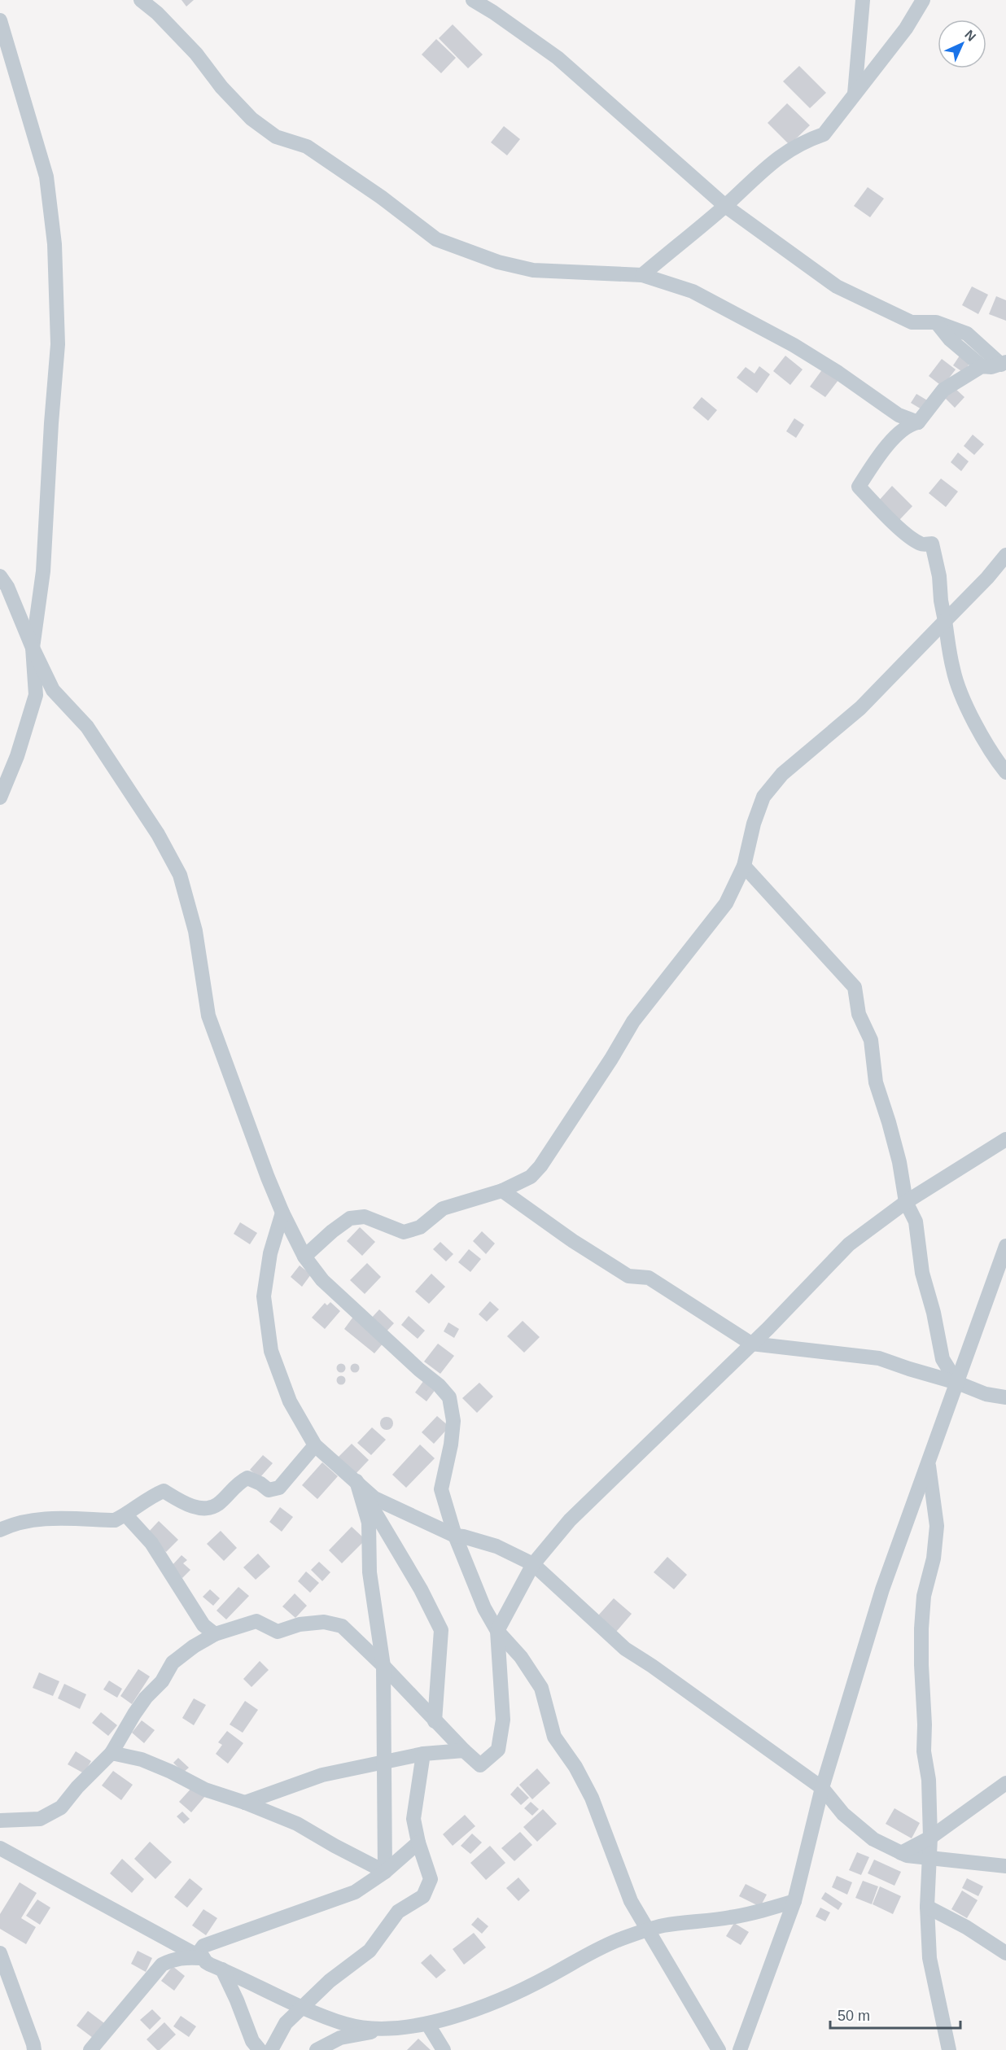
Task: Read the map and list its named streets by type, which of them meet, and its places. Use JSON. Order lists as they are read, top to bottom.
{
  "scale_bar": "50 m",
  "north": "top right"
}
